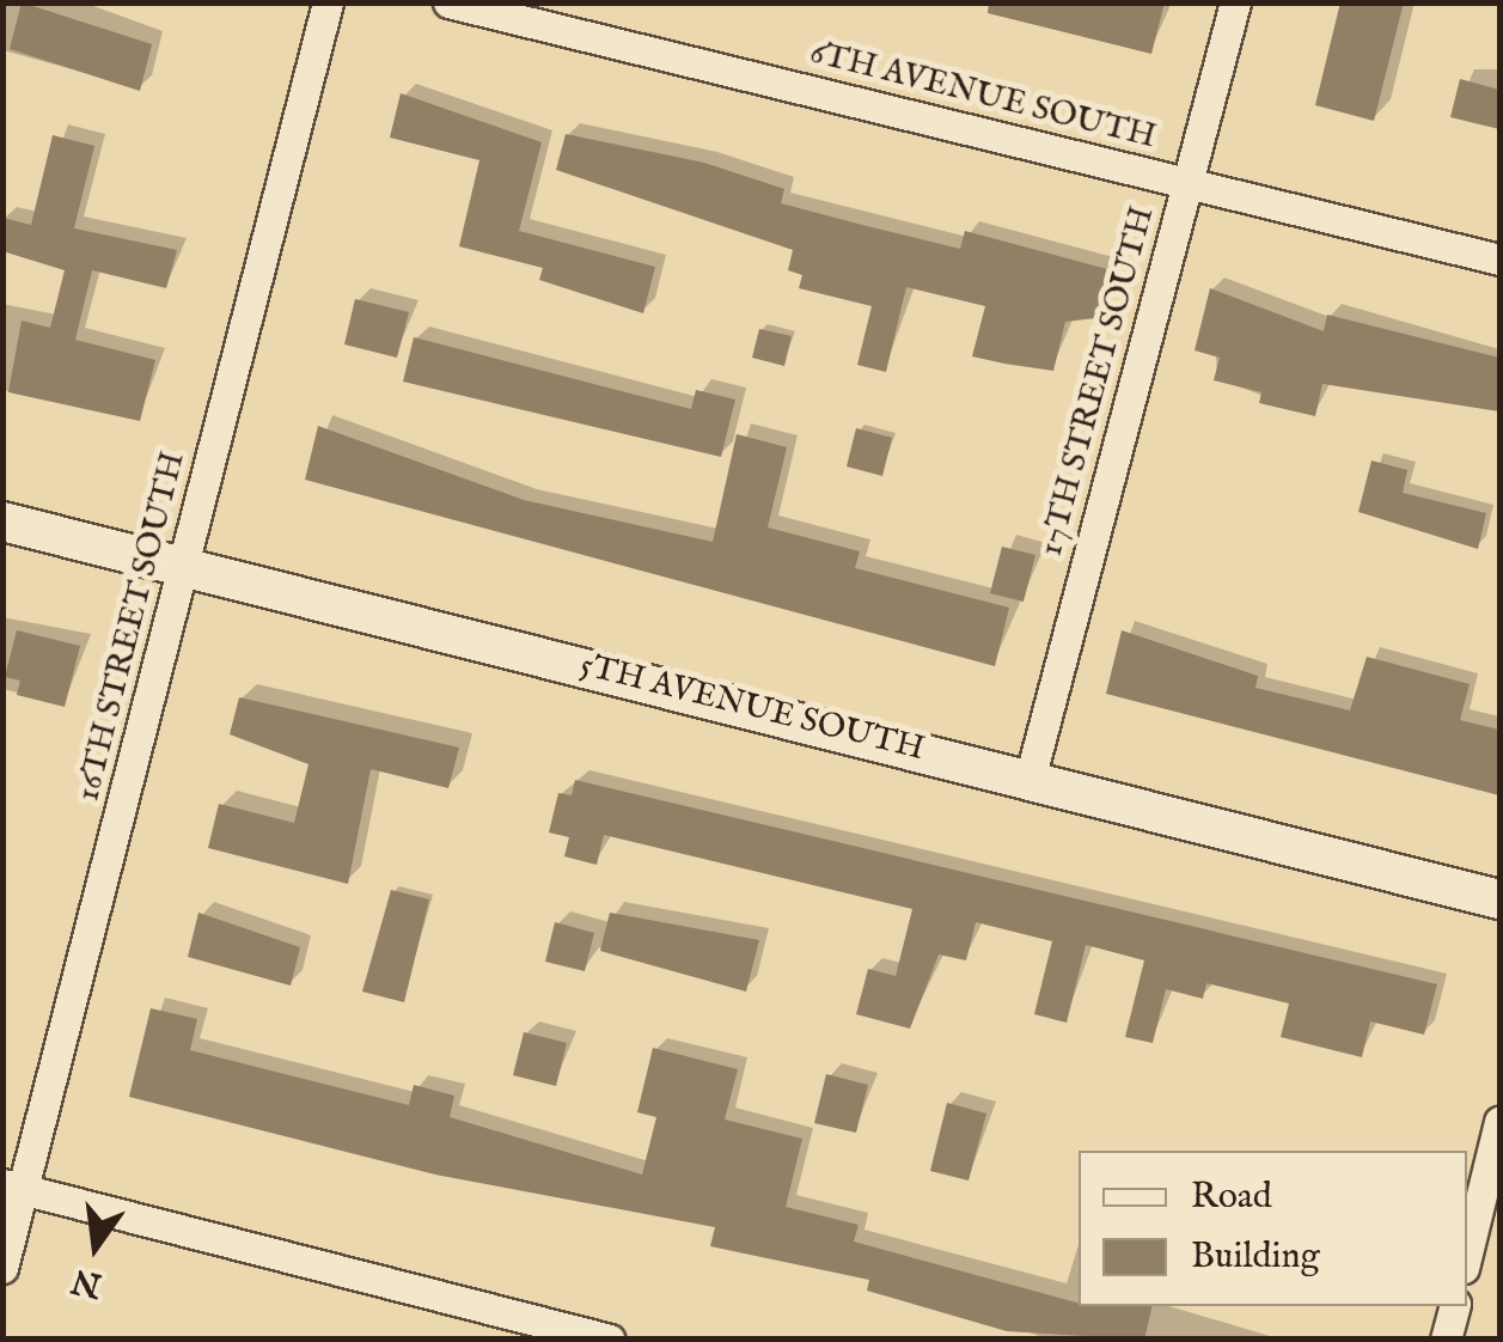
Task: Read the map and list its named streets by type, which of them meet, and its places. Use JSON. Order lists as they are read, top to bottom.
{
  "streets": {
    "street": [
      "6TH AVENUE SOUTH",
      "17TH STREET SOUTH",
      "16TH STREET SOUTH",
      "5TH AVENUE SOUTH"
    ]
  },
  "crossings": [
    ["6TH AVENUE SOUTH", "17TH STREET SOUTH"],
    ["17TH STREET SOUTH", "5TH AVENUE SOUTH"],
    ["16TH STREET SOUTH", "5TH AVENUE SOUTH"]
  ],
  "legend": ["Road", "Building"],
  "north": "bottom"
}
